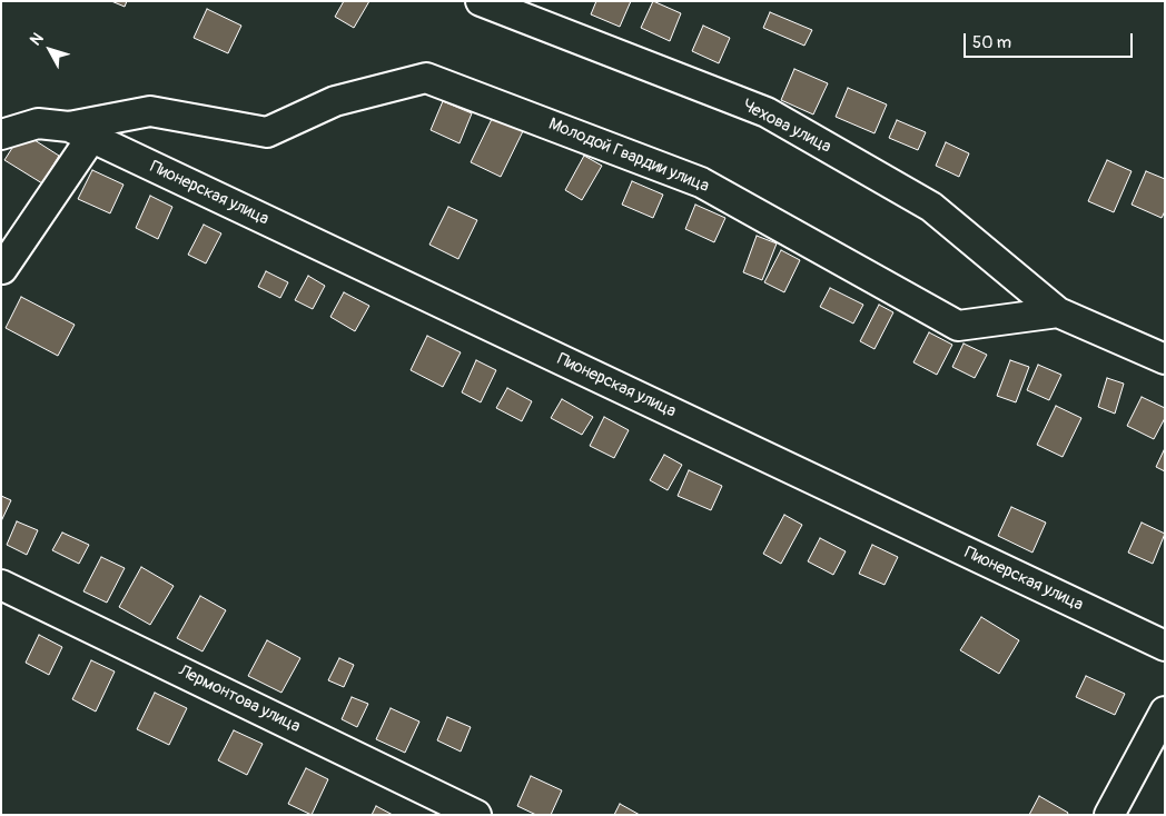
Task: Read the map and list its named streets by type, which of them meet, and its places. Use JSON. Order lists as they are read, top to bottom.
{
  "streets": {
    "street": [
      "Чехова улица",
      "Молодой Гвардии улица",
      "Пионерская улица",
      "Лермонтова улица"
    ]
  },
  "crossings": [
    ["Чехова улица", "Молодой Гвардии улица"],
    ["Молодой Гвардии улица", "Пионерская улица"]
  ],
  "scale_bar": "50 m",
  "north": "top left"
}
